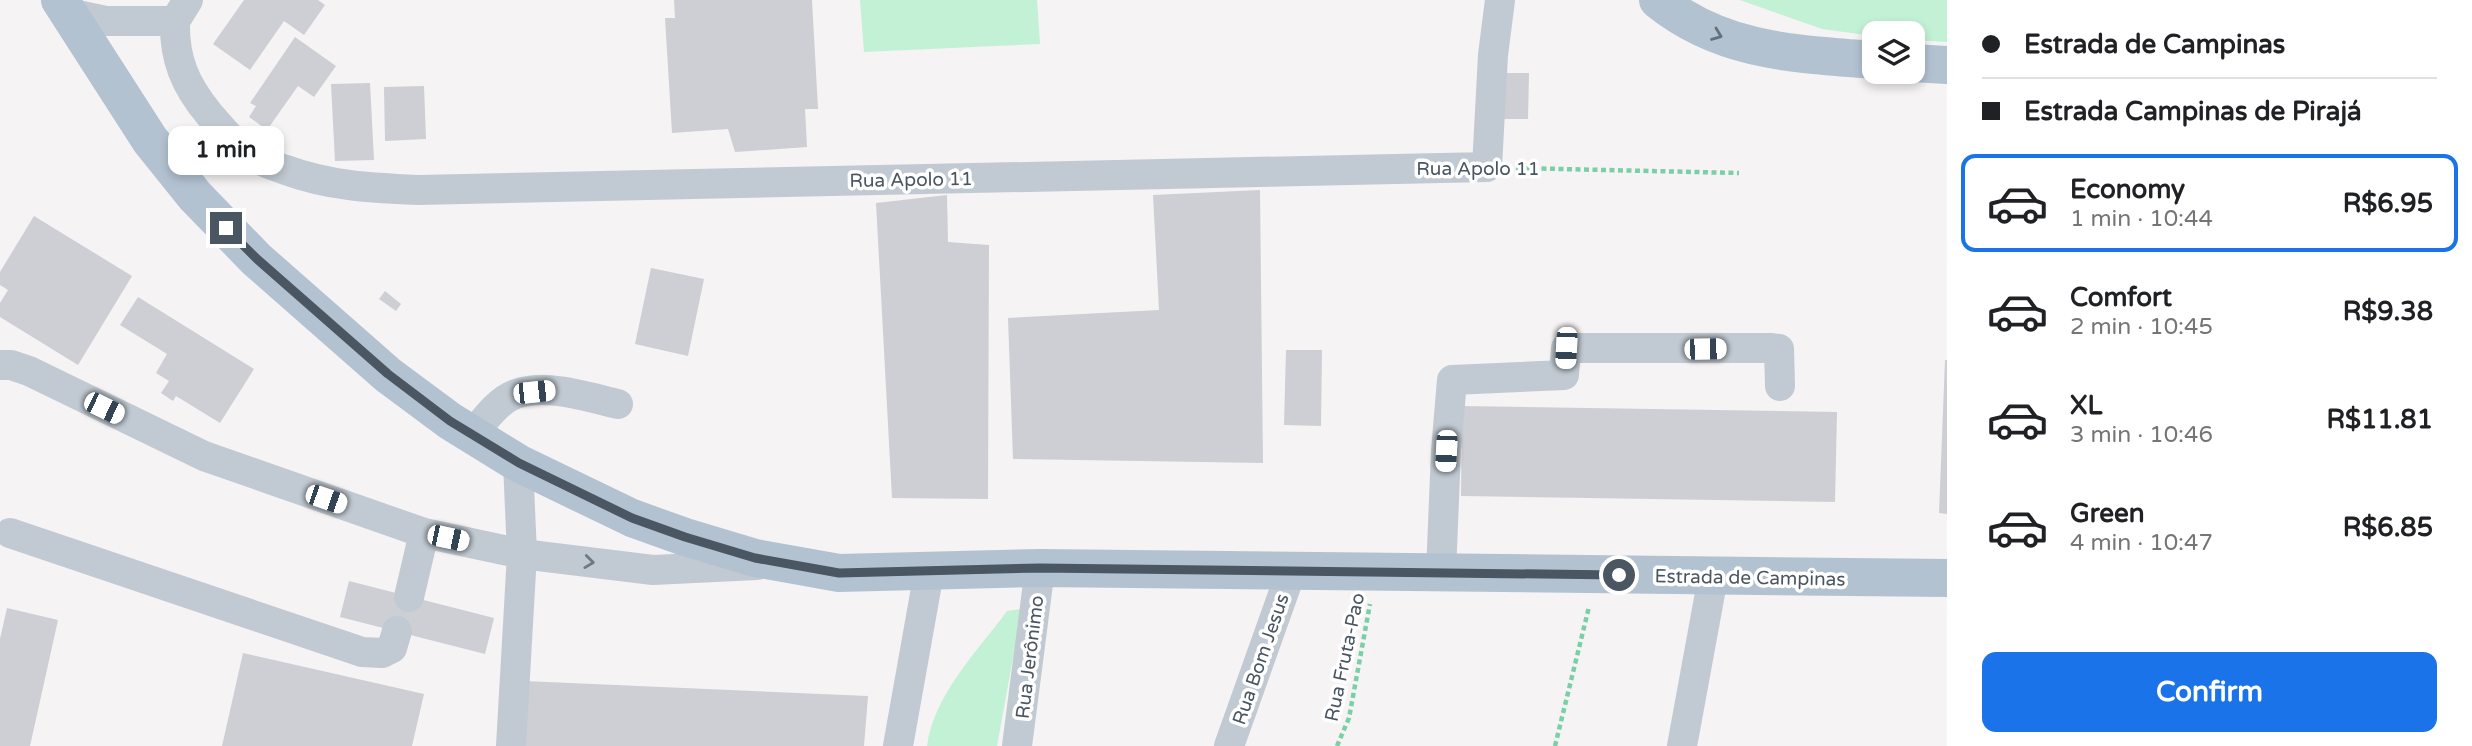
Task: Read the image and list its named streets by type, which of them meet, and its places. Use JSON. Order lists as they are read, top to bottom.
{
  "streets": {
    "main road": ["Estrada de Campinas"],
    "street": ["Rua Apolo 11", "Rua Jerônimo", "Rua Bom Jesus"],
    "path": ["Rua Fruta-Pao"]
  },
  "crossings": [
    ["Estrada de Campinas", "Rua Jerônimo"],
    ["Estrada de Campinas", "Rua Fruta-Pao"],
    ["Estrada de Campinas", "Rua Bom Jesus"]
  ],
  "page": {
    "banner": ["Estrada de Campinas", "Estrada Campinas de Pirajá"],
    "bubble": "1 min",
    "list": [
      {
        "name": "Economy",
        "note": "1 min · 10:44",
        "value": "R$6.95"
      },
      {
        "name": "Comfort",
        "note": "2 min · 10:45",
        "value": "R$9.38"
      },
      {
        "name": "XL",
        "note": "3 min · 10:46",
        "value": "R$11.81"
      },
      {
        "name": "Green",
        "note": "4 min · 10:47",
        "value": "R$6.85"
      }
    ],
    "buttons": "Confirm"
  }
}
